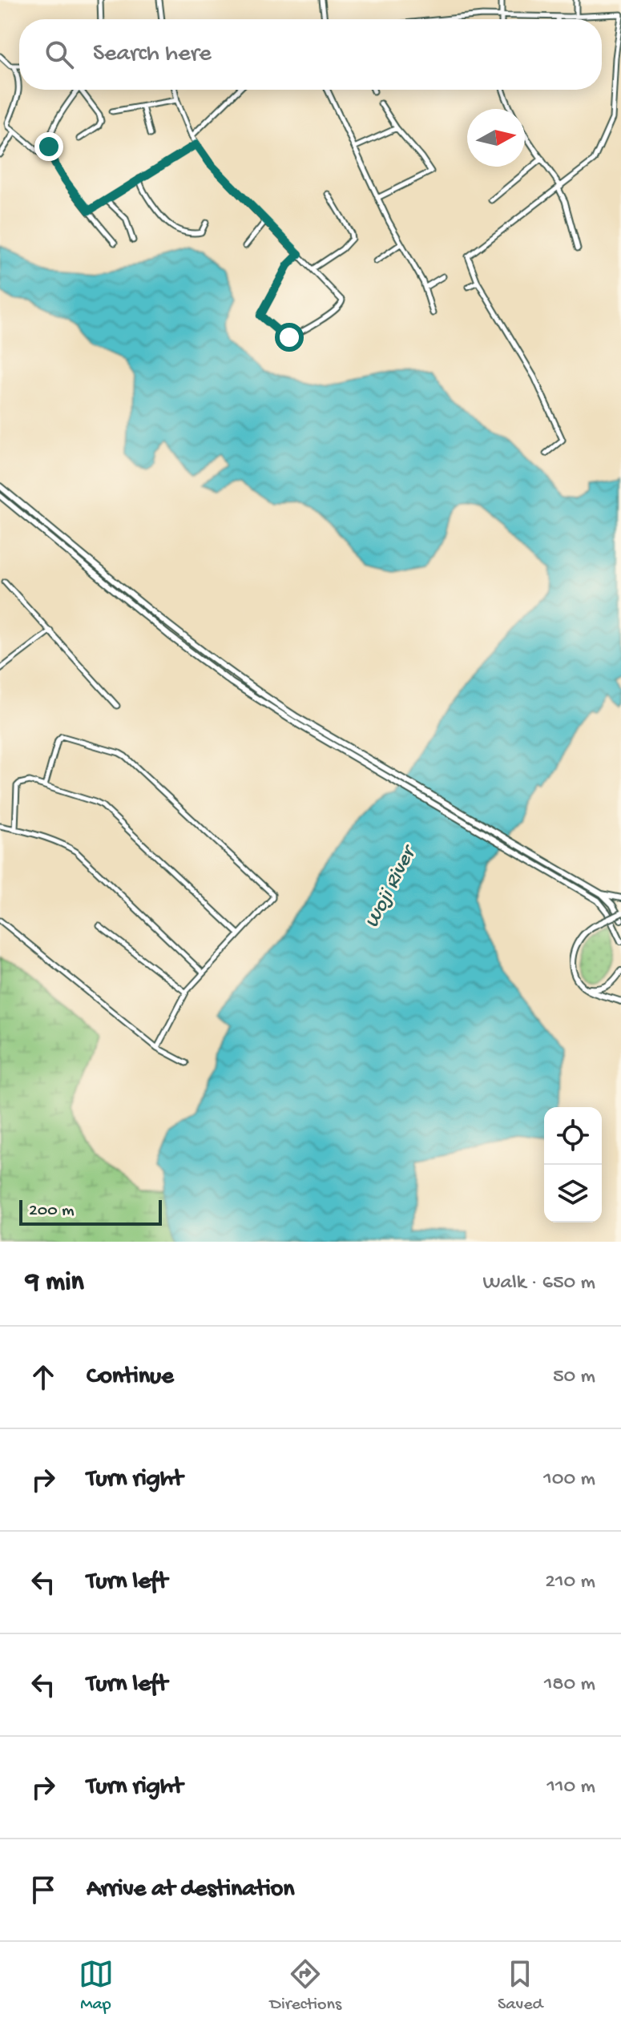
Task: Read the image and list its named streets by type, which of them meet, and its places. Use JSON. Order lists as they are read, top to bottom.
{
  "water": ["Woji River"],
  "scale_bar": "200 m",
  "north": "right",
  "page": {
    "search": "Search here",
    "scale": "200 m",
    "heading": ["9 min", "Walk · 650 m"],
    "list": [
      ["Continue", "50 m"],
      ["Turn right", "100 m"],
      ["Turn left", "210 m"],
      ["Turn left", "180 m"],
      ["Turn right", "110 m"],
      "Arrive at destination"
    ],
    "nav": ["Map", "Directions", "Saved"]
  }
}
